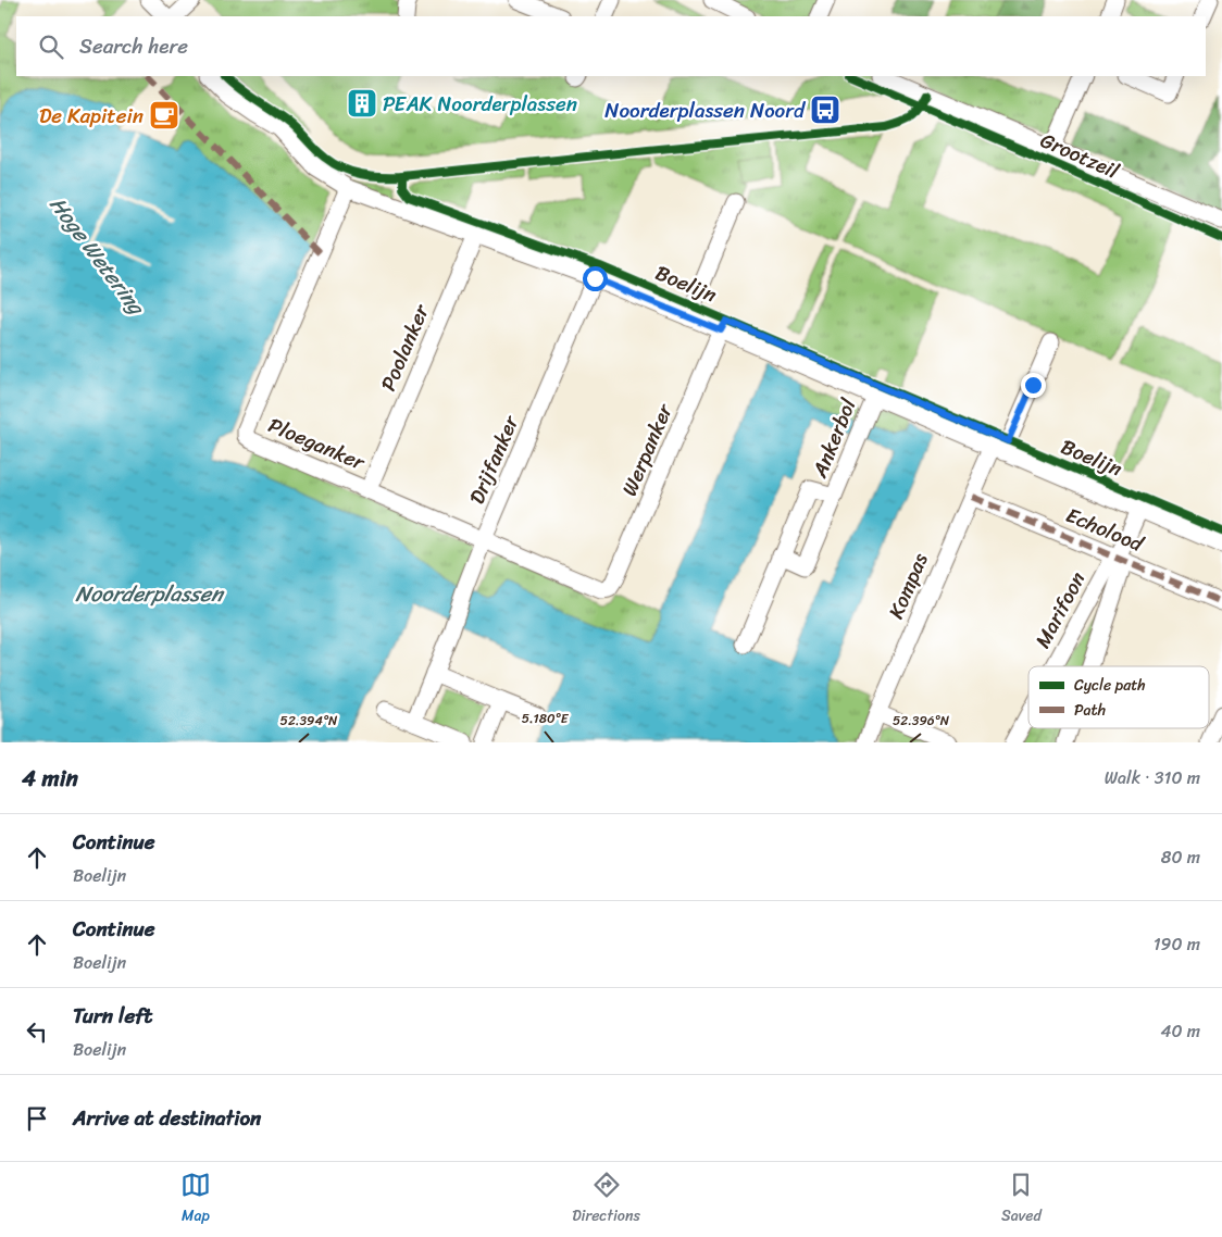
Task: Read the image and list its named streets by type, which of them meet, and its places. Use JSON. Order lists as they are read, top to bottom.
{
  "streets": {
    "street": [
      "Grootzeil",
      "Boelijn",
      "Poolanker",
      "Ankerbol",
      "Ploeganker",
      "Werpanker",
      "Drijfanker",
      "Echolood",
      "Kompas",
      "Marifoon"
    ]
  },
  "crossings": [
    ["Boelijn", "Poolanker"],
    ["Boelijn", "Ankerbol"],
    ["Boelijn", "Ploeganker"],
    ["Boelijn", "Werpanker"],
    ["Boelijn", "Drijfanker"],
    ["Boelijn", "Kompas"],
    ["Boelijn", "Marifoon"],
    ["Poolanker", "Ploeganker"],
    ["Ploeganker", "Werpanker"],
    ["Ploeganker", "Drijfanker"],
    ["Echolood", "Kompas"],
    ["Echolood", "Marifoon"]
  ],
  "water": ["Hoge Wetering", "Noorderplassen"],
  "places": {
    "building": ["PEAK Noorderplassen"],
    "bus stop": ["Noorderplassen Noord"],
    "cafe": ["De Kapitein"]
  },
  "legend": ["Cycle path", "Path"],
  "page": {
    "search": "Search here",
    "heading": ["4 min", "Walk · 310 m"],
    "list": [
      ["Continue", "Boelijn", "80 m"],
      ["Continue", "Boelijn", "190 m"],
      ["Turn left", "Boelijn", "40 m"],
      "Arrive at destination"
    ],
    "nav": ["Map", "Directions", "Saved"]
  },
  "coordinates": ["5.180°E", "52.394°N", "52.396°N"]
}
